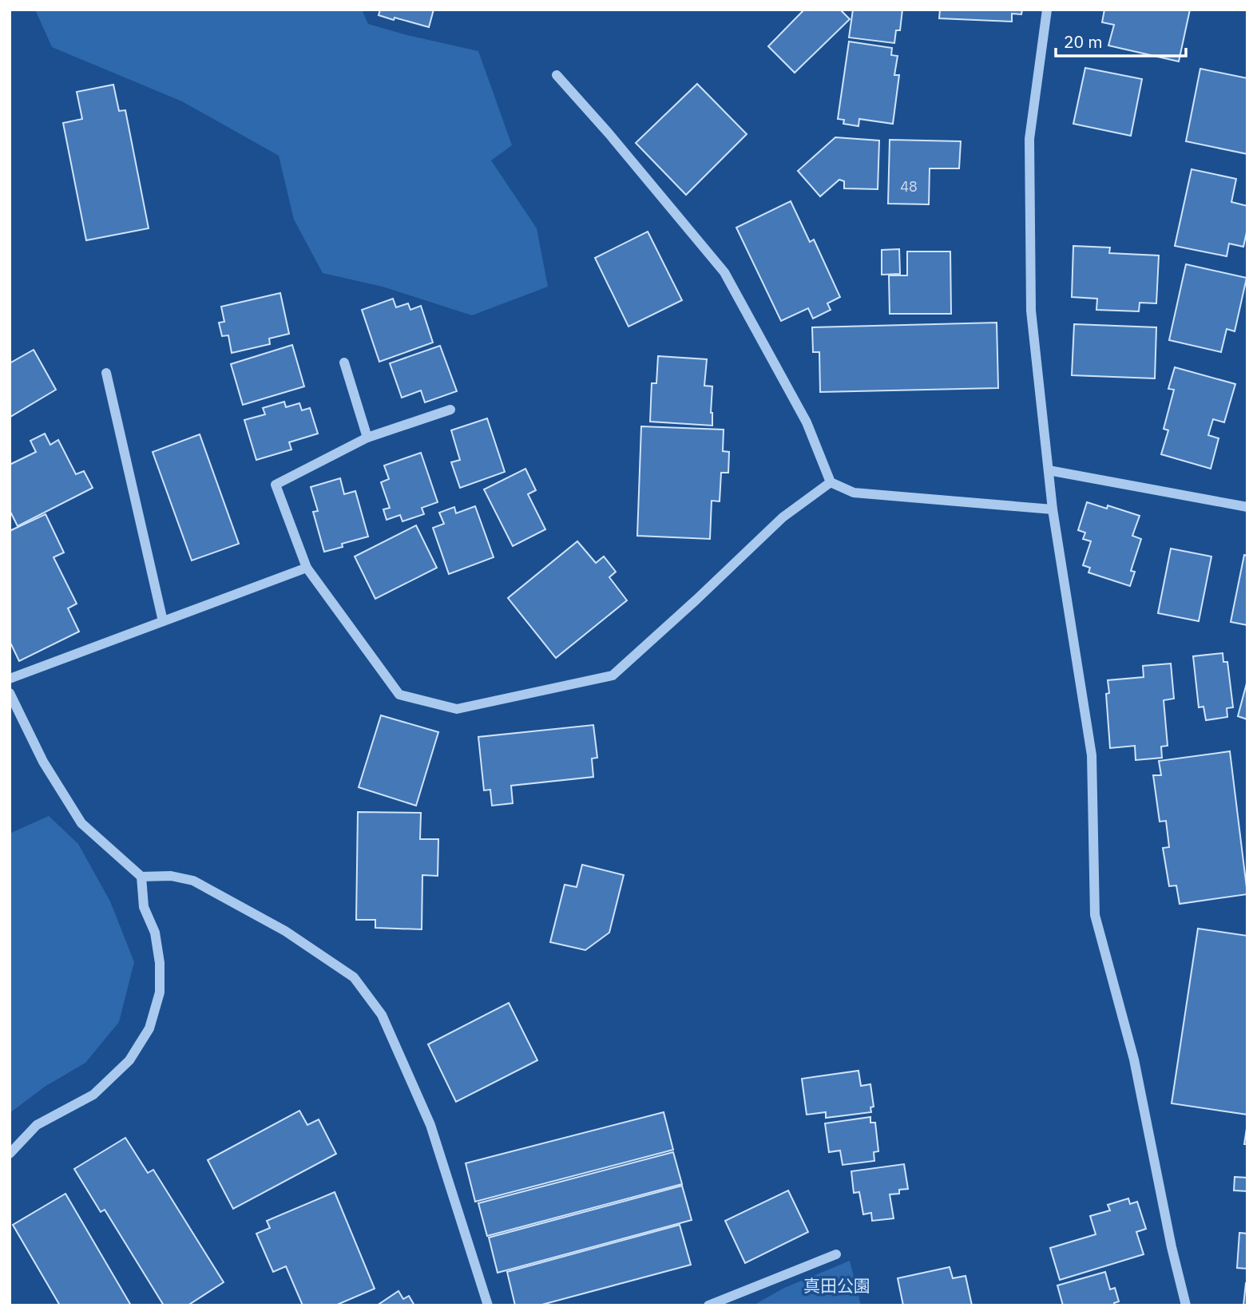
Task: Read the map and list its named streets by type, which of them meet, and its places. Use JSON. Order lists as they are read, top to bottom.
{
  "parks": ["真田公園"],
  "house_numbers": ["48"],
  "scale_bar": "20 m"
}
